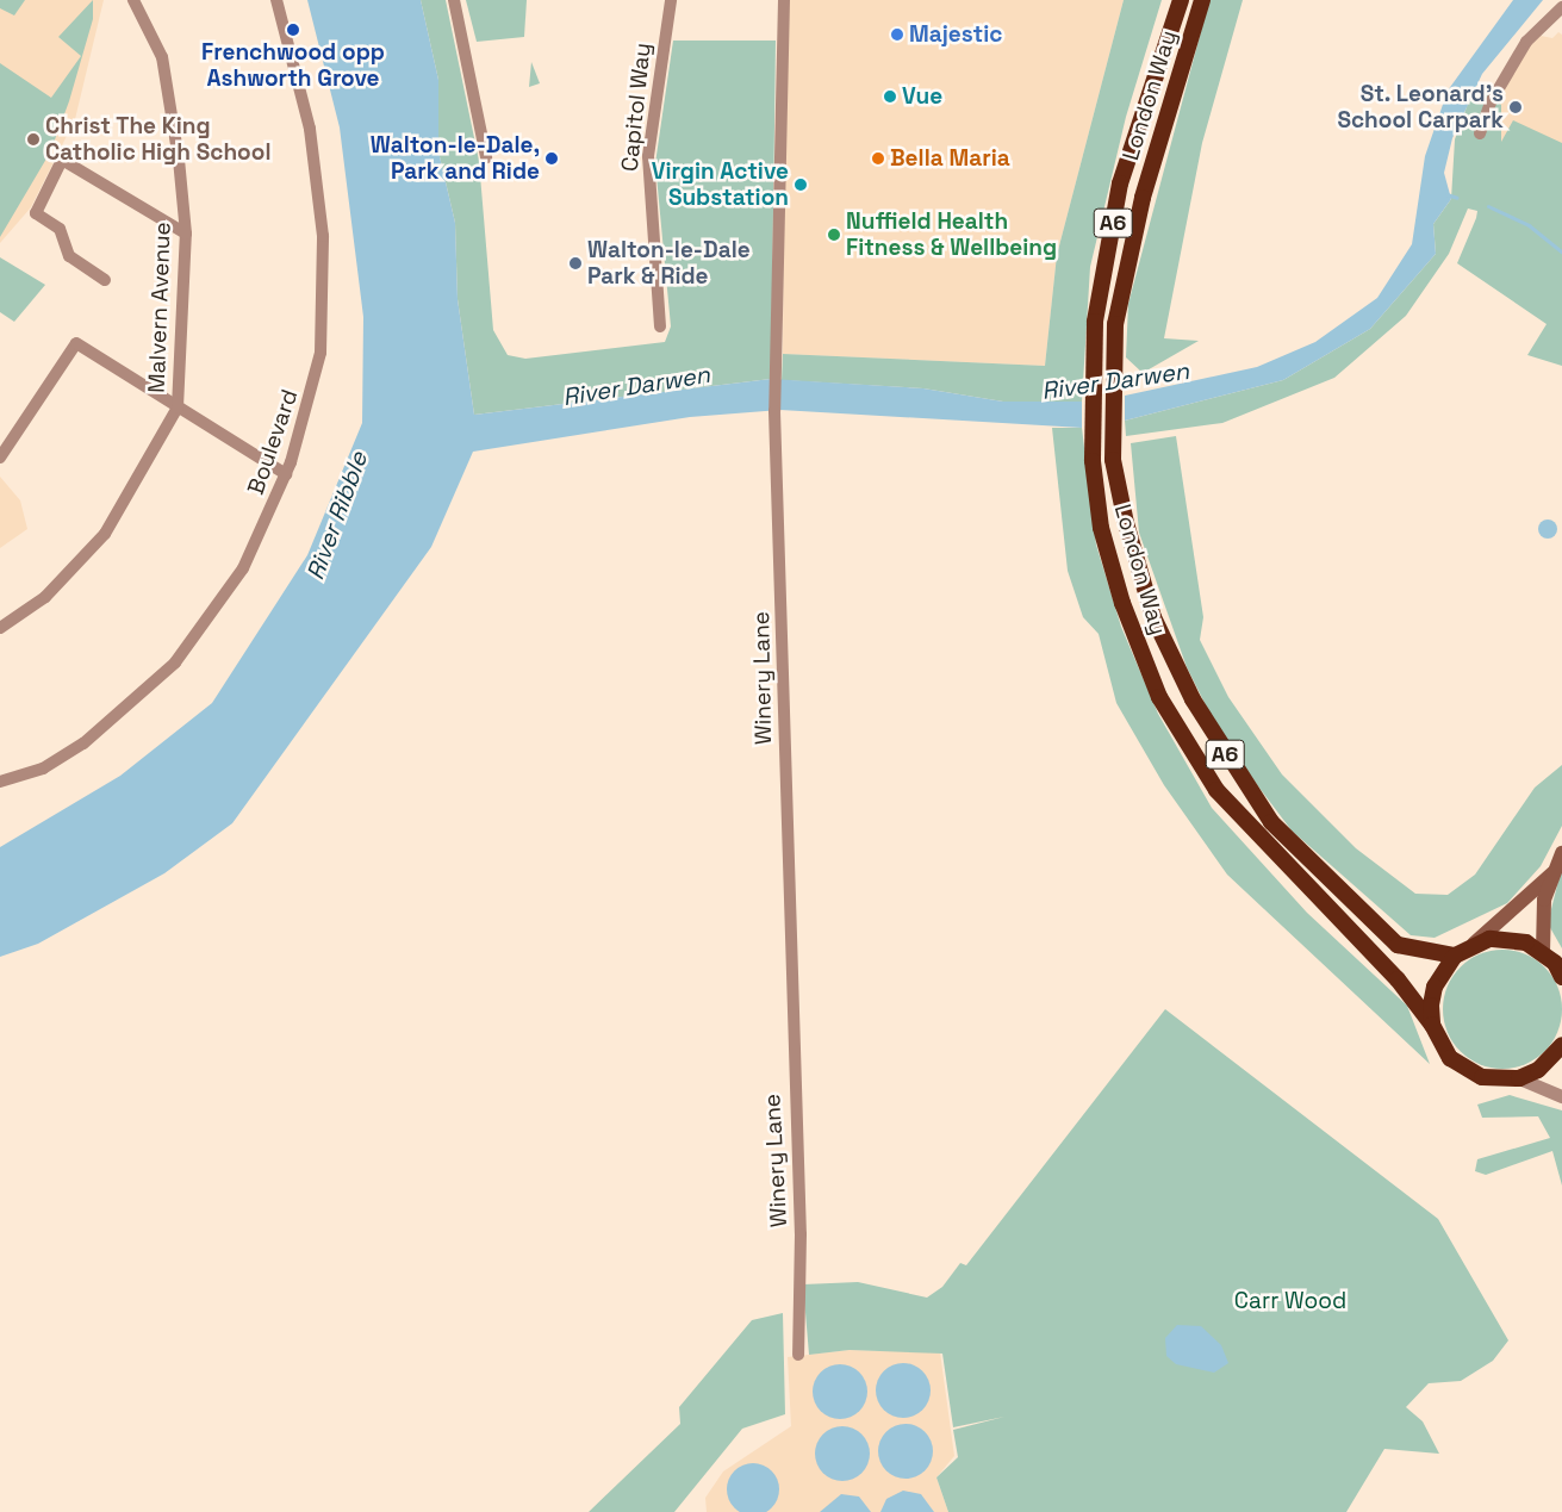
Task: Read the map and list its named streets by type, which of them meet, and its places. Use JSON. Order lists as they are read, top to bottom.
{
  "streets": {
    "highway": ["London Way", "A6"],
    "street": [
      "Capitol Way",
      "Malvern Avenue",
      "Boulevard",
      "Winery Lane"
    ]
  },
  "crossings": [
    ["London Way", "A6"]
  ],
  "water": ["River Darwen", "River Ribble"],
  "parks": ["Carr Wood"],
  "places": [
    "Frenchwood opp Ashworth Grove",
    "Majestic",
    "Vue",
    "St. Leonard's School Carpark",
    "Christ The King Catholic High School",
    "Walton-le-Dale, Park and Ride",
    "Bella Maria",
    "Virgin Active Substation",
    "Nuffield Health Fitness & Wellbeing",
    "Walton-le-Dale Park & Ride"
  ]
}
